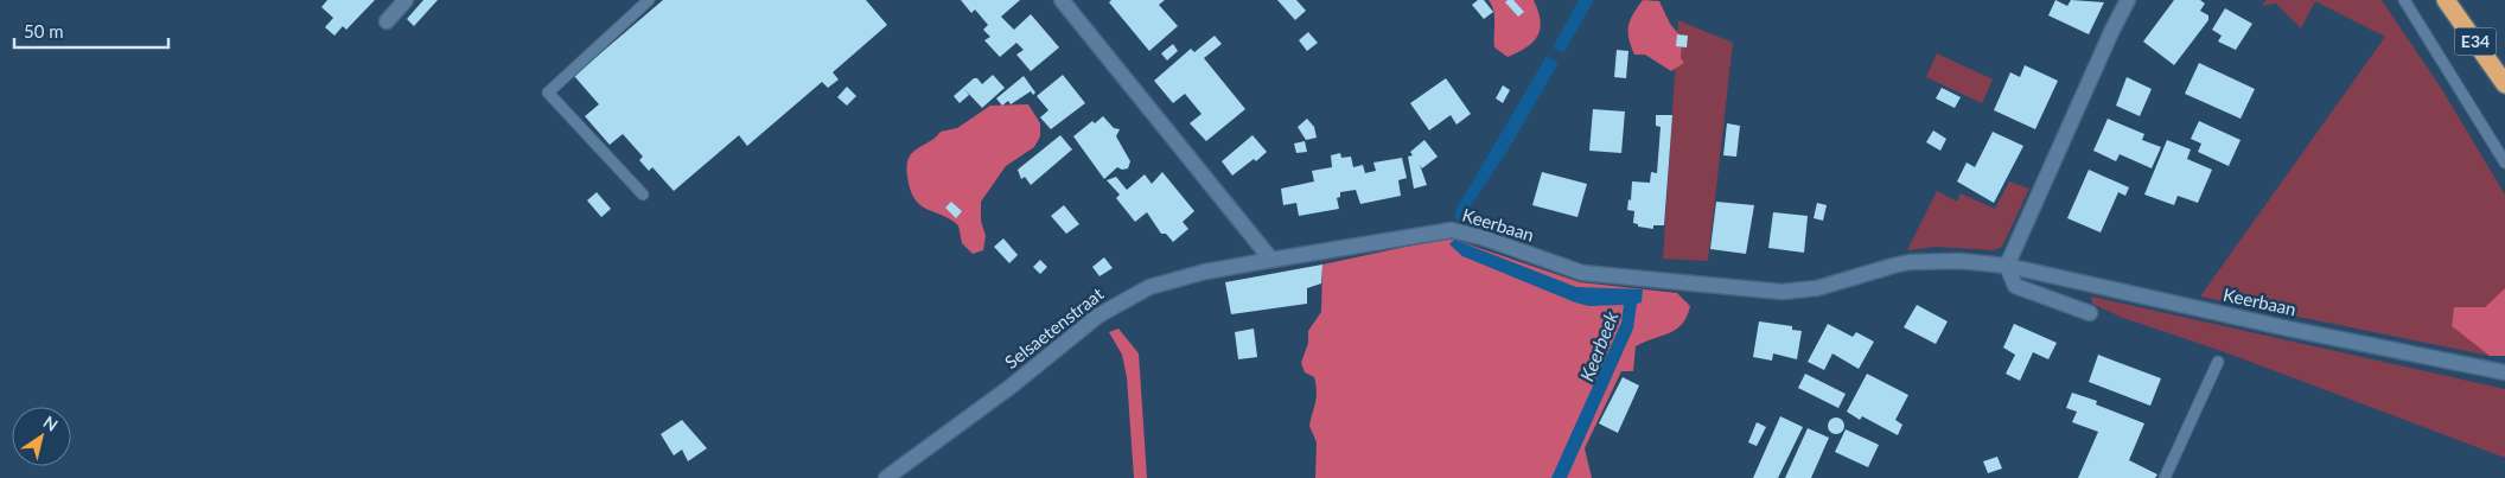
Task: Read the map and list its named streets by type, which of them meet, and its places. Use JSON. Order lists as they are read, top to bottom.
{
  "streets": {
    "highway": ["E34"],
    "street": ["Keerbaan", "Selsaetenstraat"]
  },
  "crossings": [
    ["Keerbaan", "Selsaetenstraat"]
  ],
  "water": ["Keerbeek"],
  "scale_bar": "50 m",
  "north": "top right"
}
